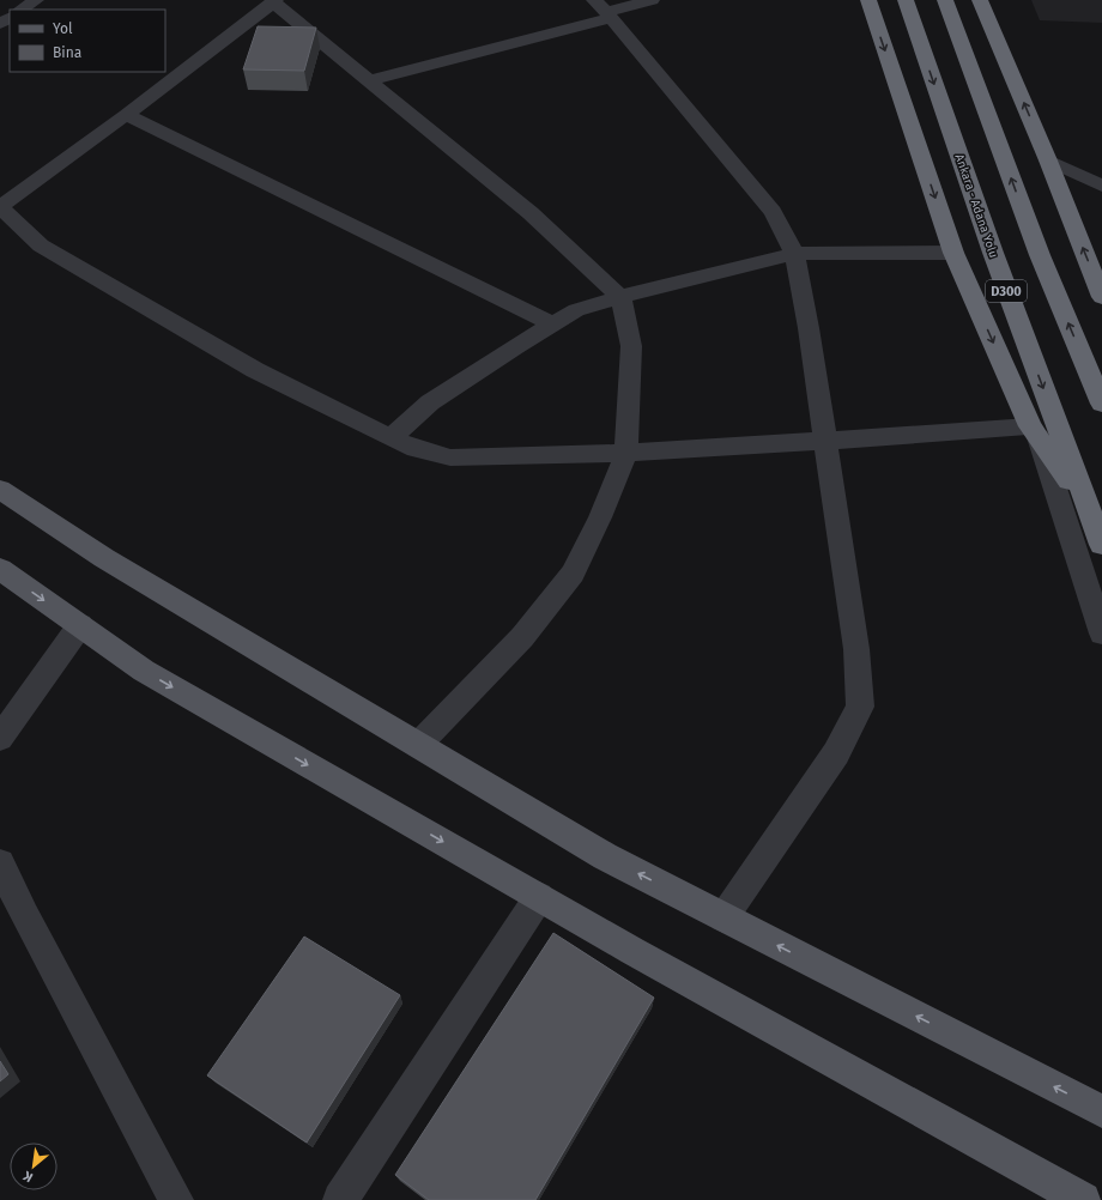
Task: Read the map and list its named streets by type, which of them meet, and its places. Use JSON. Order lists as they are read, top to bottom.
{
  "streets": {
    "highway": ["Ankara - Adana Yolu", "D300"]
  },
  "legend": ["Yol", "Bina"],
  "north": "bottom left"
}
